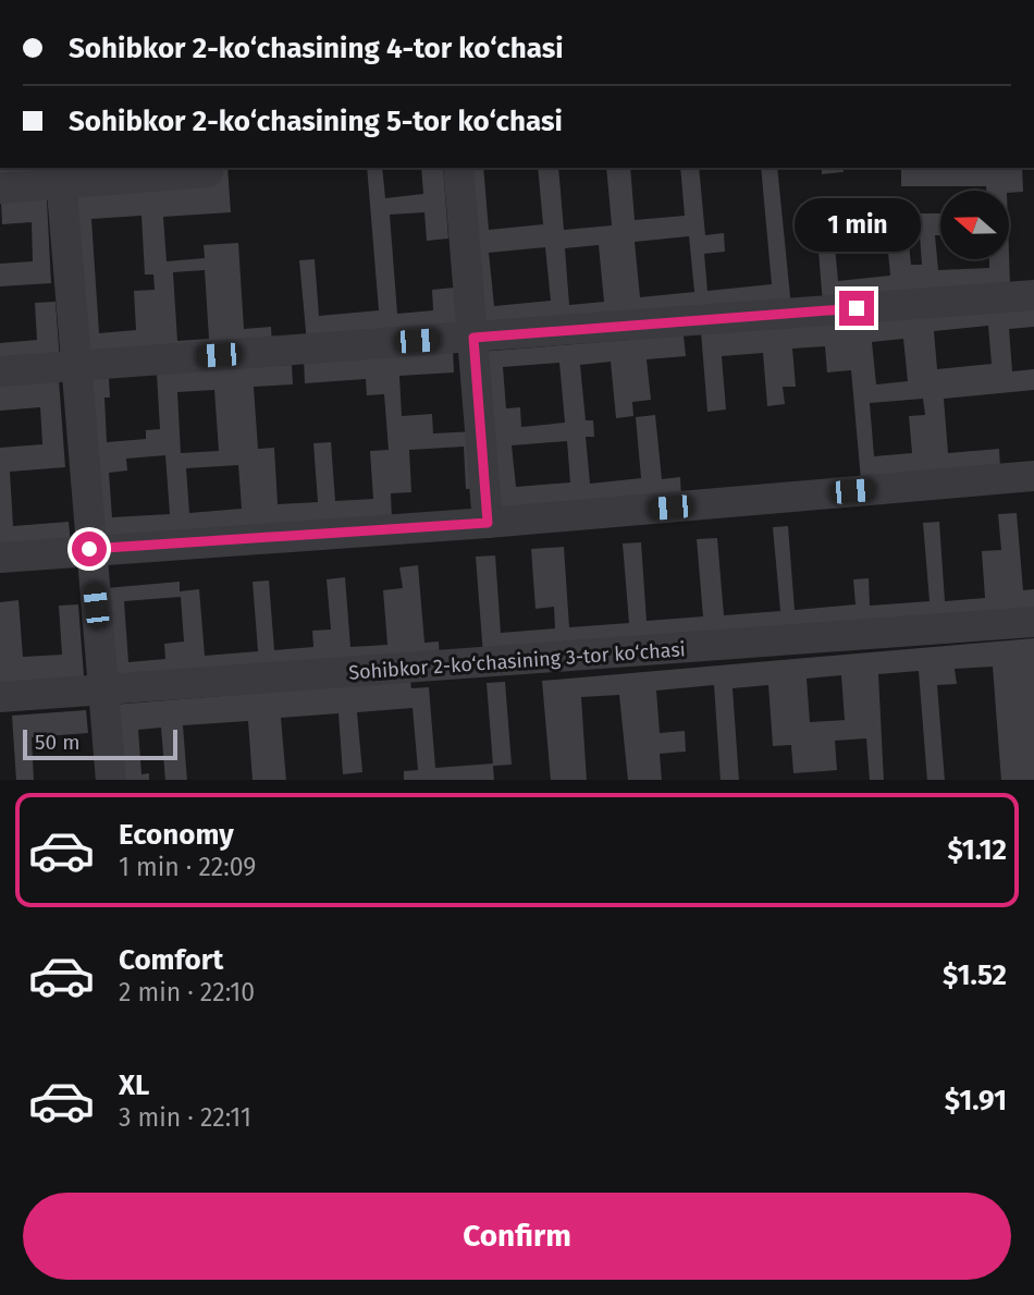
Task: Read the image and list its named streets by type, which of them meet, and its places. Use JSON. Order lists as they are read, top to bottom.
{
  "streets": {
    "street": ["Sohibkor 2-ko‘chasining 3-tor ko‘chasi"]
  },
  "scale_bar": "50 m",
  "north": "left",
  "page": {
    "banner": ["Sohibkor 2-ko‘chasining 4-tor ko‘chasi", "Sohibkor 2-ko‘chasining 5-tor ko‘chasi"],
    "bubble": "1 min",
    "scale": "50 m",
    "list": [
      {
        "name": "Economy",
        "note": "1 min · 22:09",
        "value": "$1.12"
      },
      {
        "name": "Comfort",
        "note": "2 min · 22:10",
        "value": "$1.52"
      },
      {
        "name": "XL",
        "note": "3 min · 22:11",
        "value": "$1.91"
      }
    ],
    "buttons": "Confirm"
  }
}
